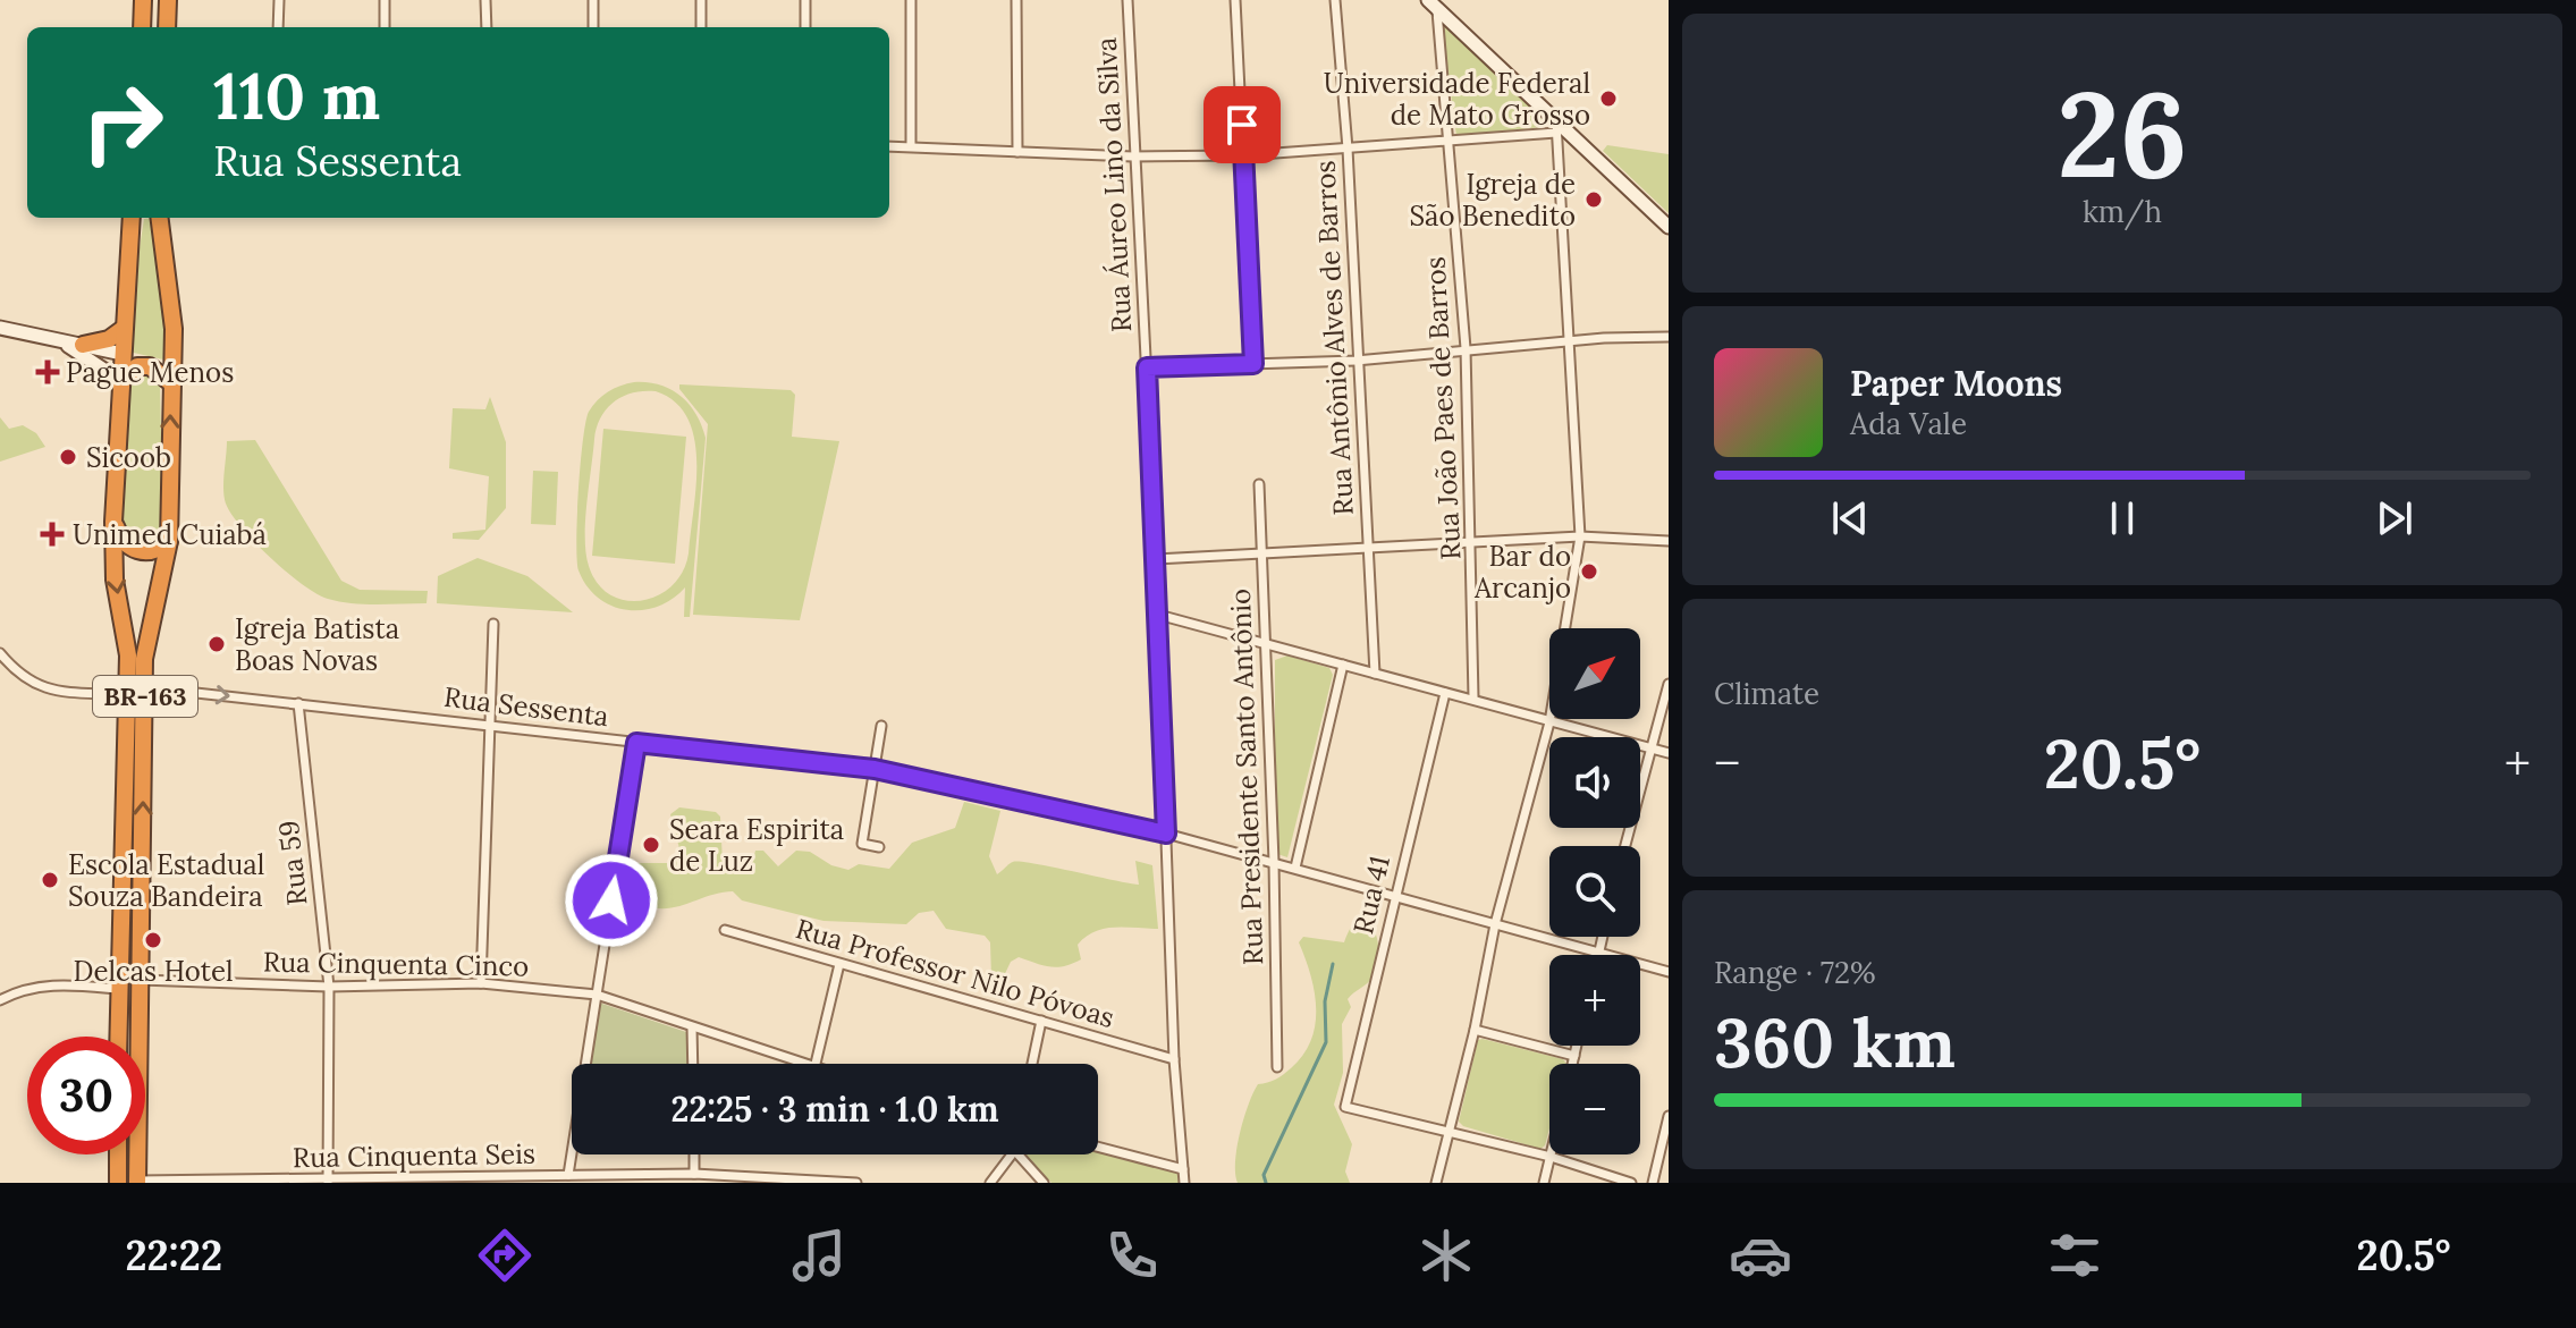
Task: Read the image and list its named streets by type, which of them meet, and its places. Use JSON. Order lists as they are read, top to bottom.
{
  "streets": {
    "highway": ["BR-163"],
    "street": [
      "Rua Áureo Lino da Silva",
      "Rua Antônio Alves de Barros",
      "Rua João Paes de Barros",
      "Rua Sessenta",
      "Rua Presidente Santo Antônio",
      "Rua 59",
      "Rua 41",
      "Rua Cinquenta Cinco",
      "Rua Professor Nilo Póvoas",
      "Rua Cinquenta Seis"
    ]
  },
  "crossings": [
    ["Rua Áureo Lino da Silva", "Rua Sessenta"],
    ["Rua Áureo Lino da Silva", "Rua Professor Nilo Póvoas"],
    ["BR-163", "Rua Sessenta"],
    ["BR-163", "Rua Cinquenta Cinco"],
    ["BR-163", "Rua Cinquenta Seis"],
    ["Rua Sessenta", "Rua Presidente Santo Antônio"],
    ["Rua Sessenta", "Rua 59"],
    ["Rua Sessenta", "Rua 41"],
    ["Rua 59", "Rua Cinquenta Cinco"],
    ["Rua 59", "Rua Cinquenta Seis"]
  ],
  "places": {
    "other": [
      "Universidade Federal de Mato Grosso",
      "Igreja de São Benedito",
      "Sicoob",
      "Bar do Arcanjo",
      "Igreja Batista Boas Novas",
      "Seara Espirita de Luz",
      "Escola Estadual Souza Bandeira",
      "Delcas Hotel"
    ],
    "health": ["Pague Menos", "Unimed Cuiabá"]
  },
  "north": "top right",
  "page": {
    "tile": [
      ["26", "km/h"],
      "Climate",
      ["Range · 72%", "360 km"]
    ],
    "turn": ["110 m", "Rua Sessenta"],
    "song": ["Paper Moons", "Ada Vale"],
    "map_buttons": ["+", "−"],
    "heat": ["−", "20.5°", "+"],
    "limit": "30",
    "trip": "22:25 · 3 min · 1.0 km",
    "tabs": ["22:22", "20.5°"]
  }
}
